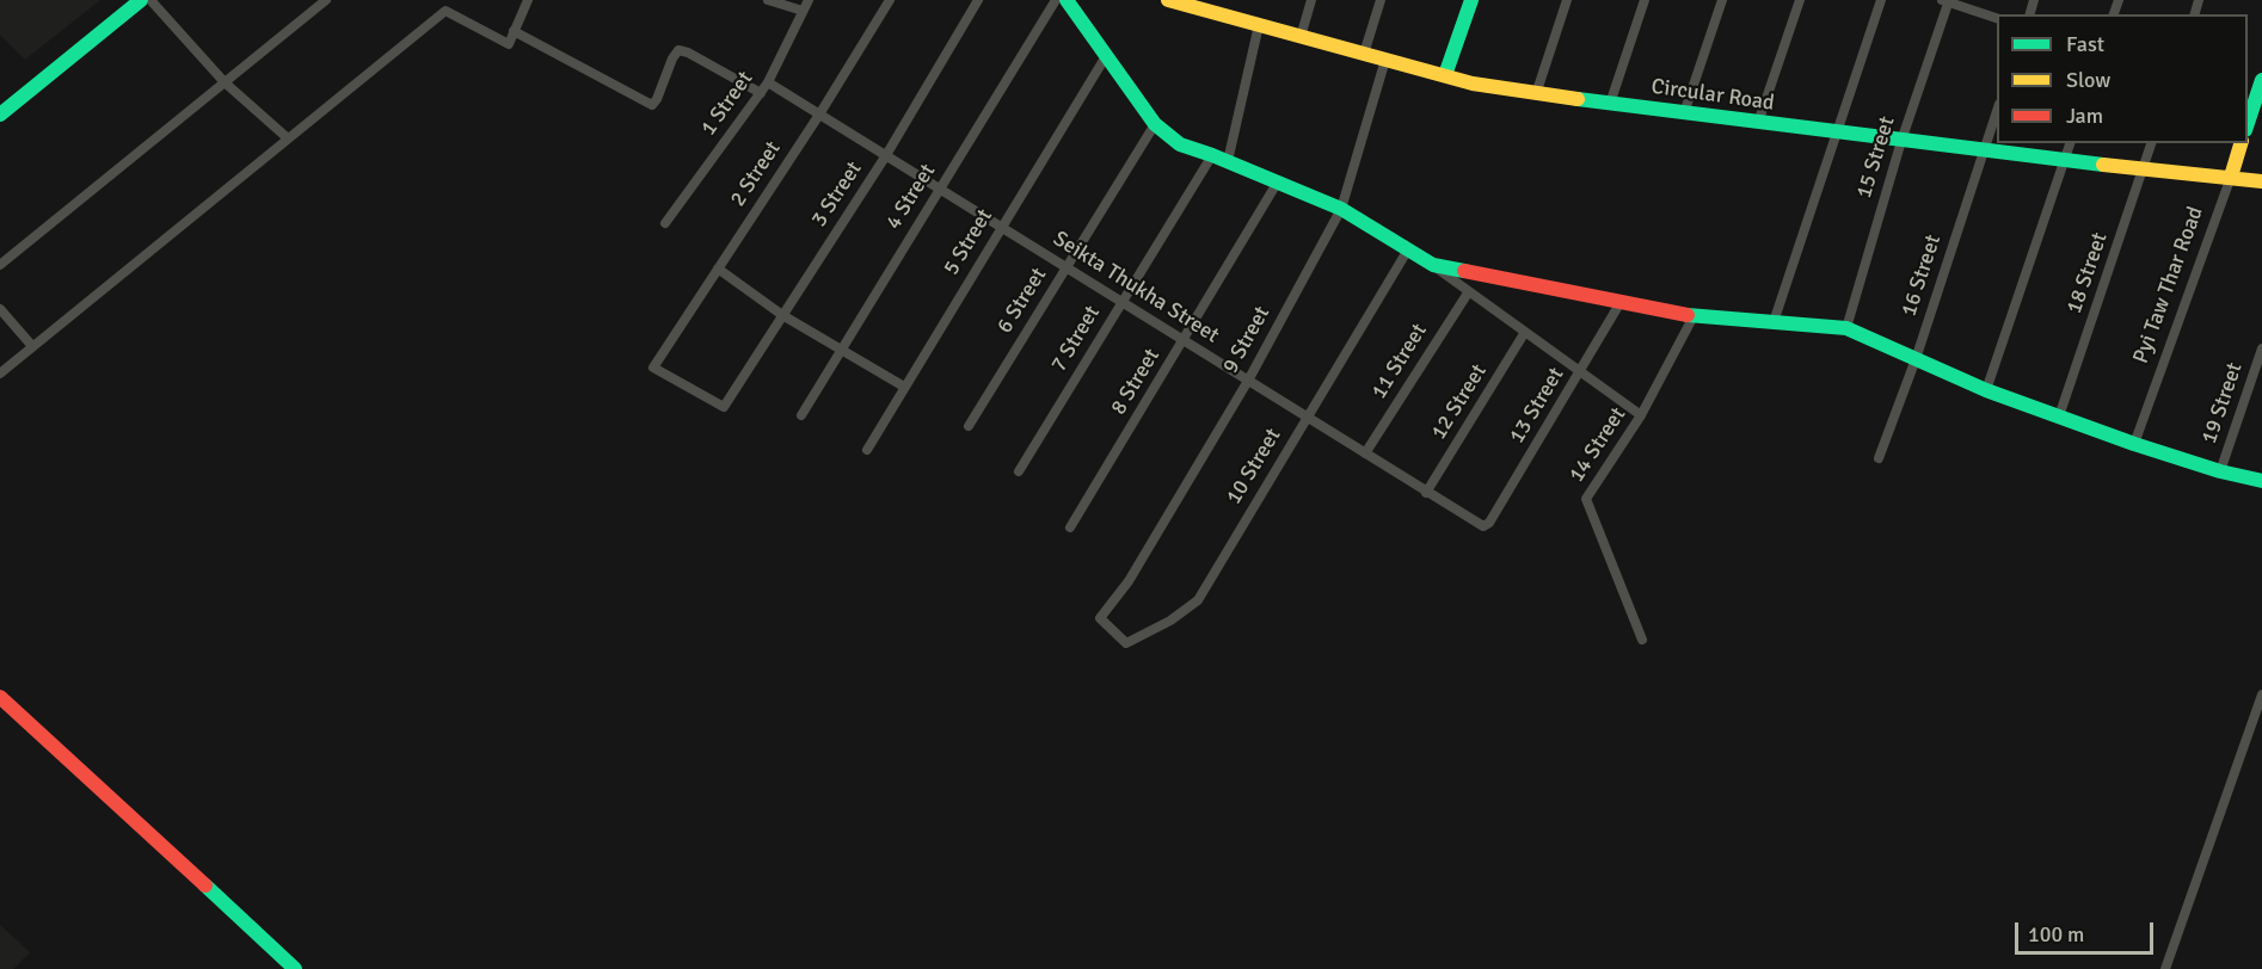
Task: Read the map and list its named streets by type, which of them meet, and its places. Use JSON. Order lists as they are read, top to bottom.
{
  "streets": {
    "main road": ["Circular Road", "Pyi Taw Thar Road"],
    "street": [
      "1 Street",
      "15 Street",
      "2 Street",
      "3 Street",
      "4 Street",
      "5 Street",
      "18 Street",
      "16 Street",
      "Seikta Thukha Street",
      "6 Street",
      "7 Street",
      "9 Street",
      "11 Street",
      "8 Street",
      "12 Street",
      "19 Street",
      "13 Street",
      "14 Street",
      "10 Street"
    ]
  },
  "crossings": [
    ["Circular Road", "15 Street"],
    ["Circular Road", "18 Street"],
    ["Circular Road", "16 Street"],
    ["Circular Road", "Pyi Taw Thar Road"],
    ["Circular Road", "9 Street"],
    ["1 Street", "Seikta Thukha Street"],
    ["2 Street", "3 Street"],
    ["2 Street", "Seikta Thukha Street"],
    ["3 Street", "Seikta Thukha Street"],
    ["4 Street", "Seikta Thukha Street"],
    ["5 Street", "Seikta Thukha Street"],
    ["Seikta Thukha Street", "6 Street"],
    ["Seikta Thukha Street", "7 Street"],
    ["Seikta Thukha Street", "9 Street"],
    ["Seikta Thukha Street", "11 Street"],
    ["Seikta Thukha Street", "8 Street"],
    ["Seikta Thukha Street", "12 Street"],
    ["Seikta Thukha Street", "13 Street"],
    ["Seikta Thukha Street", "10 Street"],
    ["9 Street", "10 Street"]
  ],
  "legend": ["Fast", "Slow", "Jam"],
  "scale_bar": "100 m"
}
